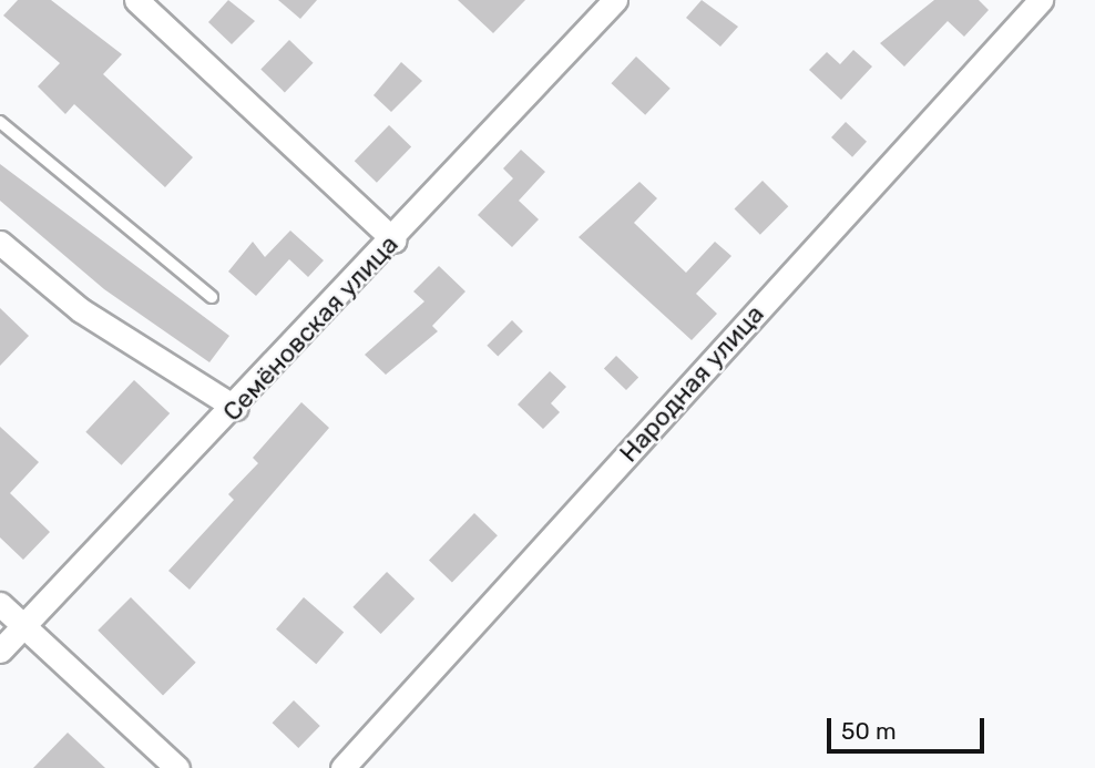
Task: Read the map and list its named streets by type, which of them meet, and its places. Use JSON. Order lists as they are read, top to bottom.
{
  "streets": {
    "street": ["Семёновская улица", "Народная улица"]
  },
  "scale_bar": "50 m"
}
